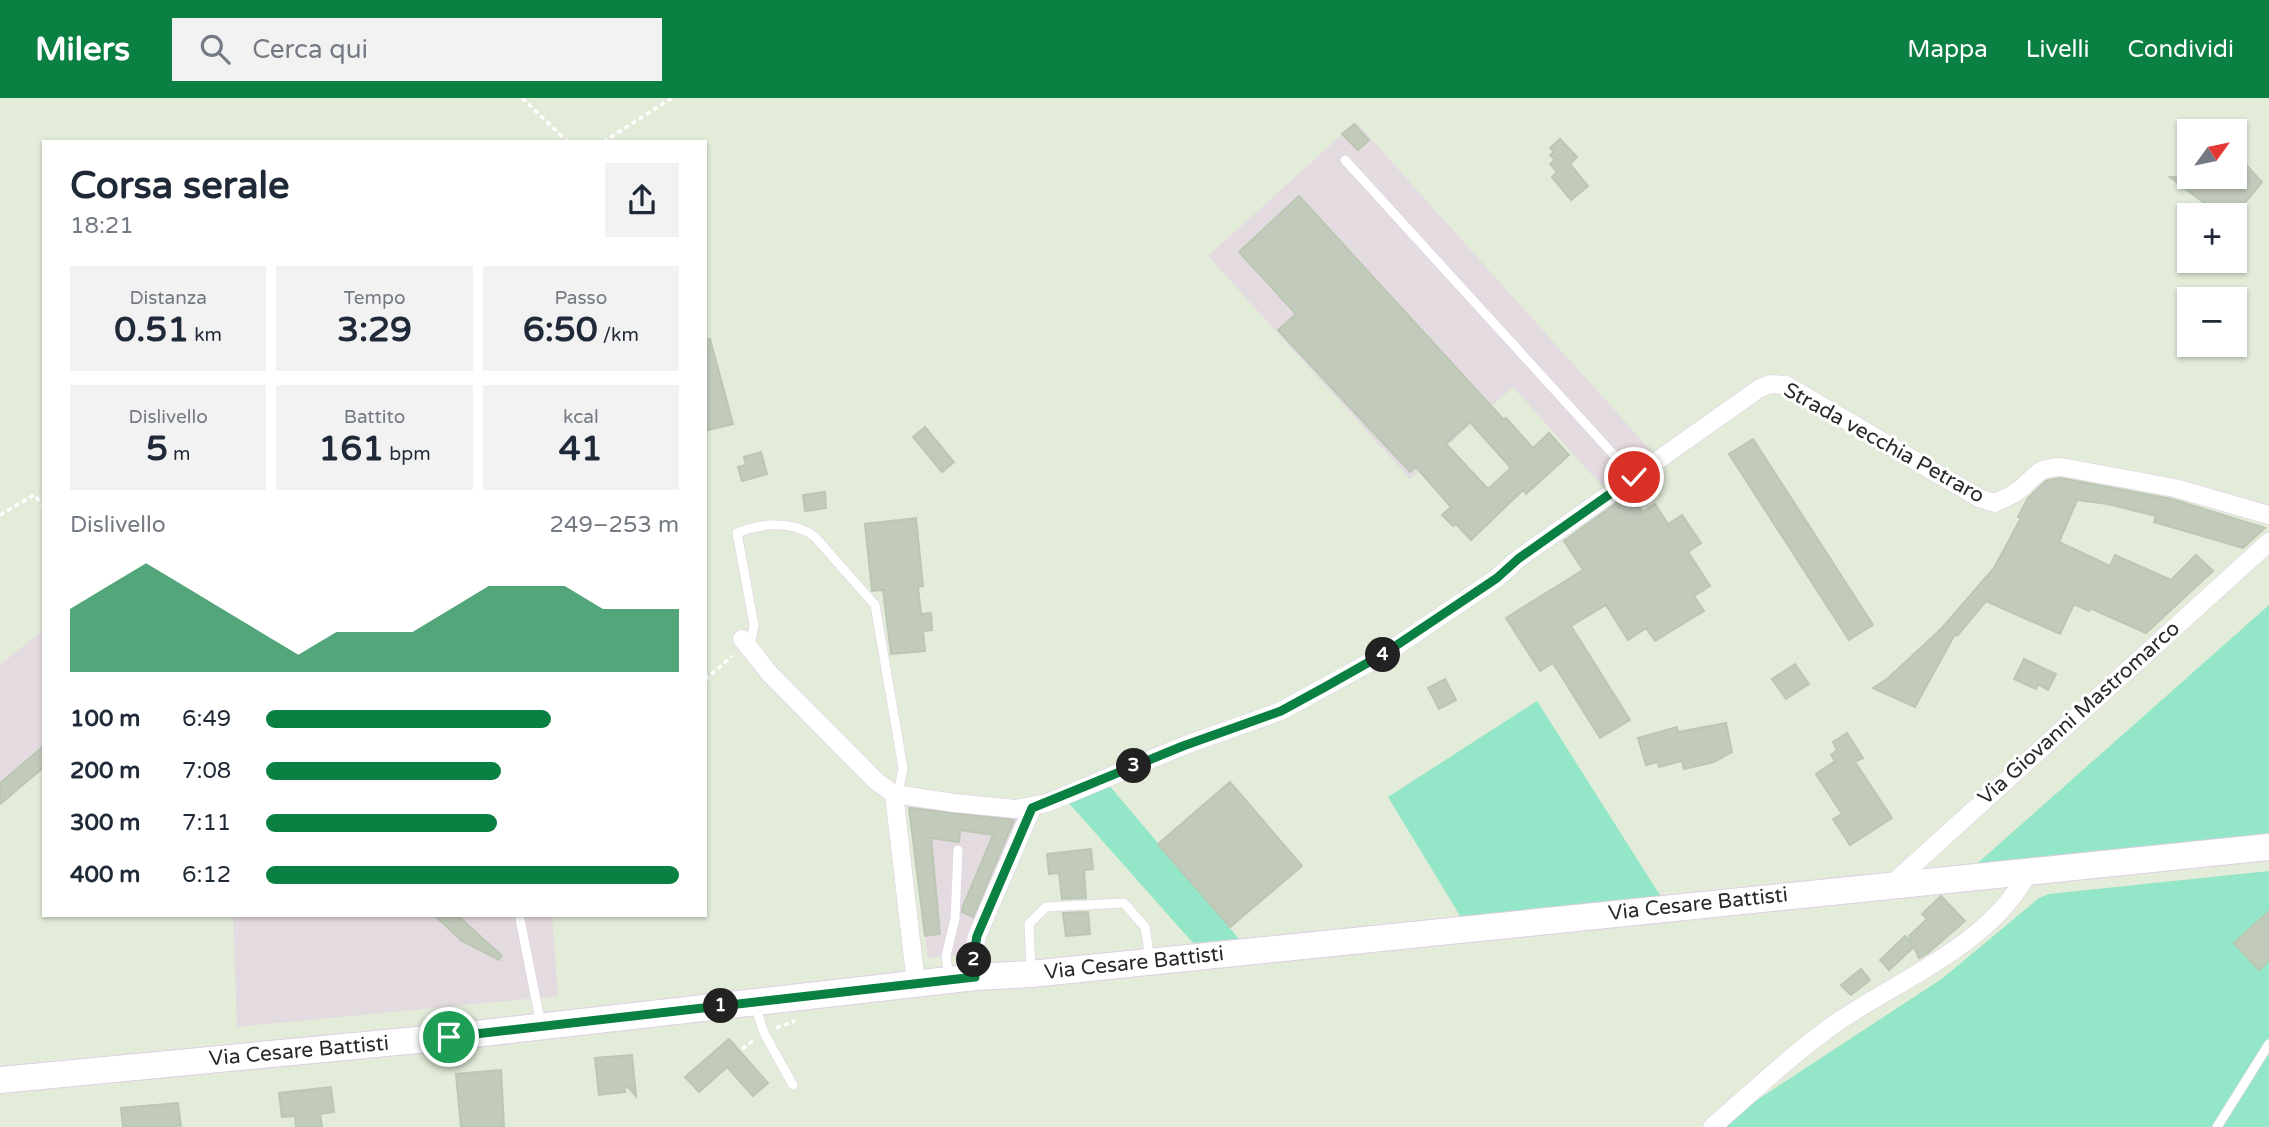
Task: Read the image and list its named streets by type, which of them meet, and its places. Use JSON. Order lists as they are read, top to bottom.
{
  "streets": {
    "street": ["Strada vecchia Petraro", "Via Giovanni Mastromarco", "Via Cesare Battisti"]
  },
  "crossings": [
    ["Via Giovanni Mastromarco", "Via Cesare Battisti"]
  ],
  "north": "top right",
  "page": {
    "header": "Milers",
    "search": "Cerca qui",
    "nav": ["Mappa", "Livelli", "Condividi"],
    "map_buttons": ["+", "−"],
    "heading": ["Corsa serale", "18:21"],
    "stats": [
      ["Distanza", "0.51 km"],
      ["Tempo", "3:29"],
      ["Passo", "6:50 /km"],
      ["Dislivello", "5 m"],
      ["Battito", "161 bpm"],
      ["kcal", "41"]
    ],
    "chart": ["Dislivello", "249–253 m"],
    "pins": [
      "4",
      "3",
      "2",
      "1"
    ],
    "list": [
      {
        "name": "100 m",
        "note": "6:49"
      },
      {
        "name": "200 m",
        "note": "7:08"
      },
      {
        "name": "300 m",
        "note": "7:11"
      },
      {
        "name": "400 m",
        "note": "6:12"
      }
    ]
  }
}
